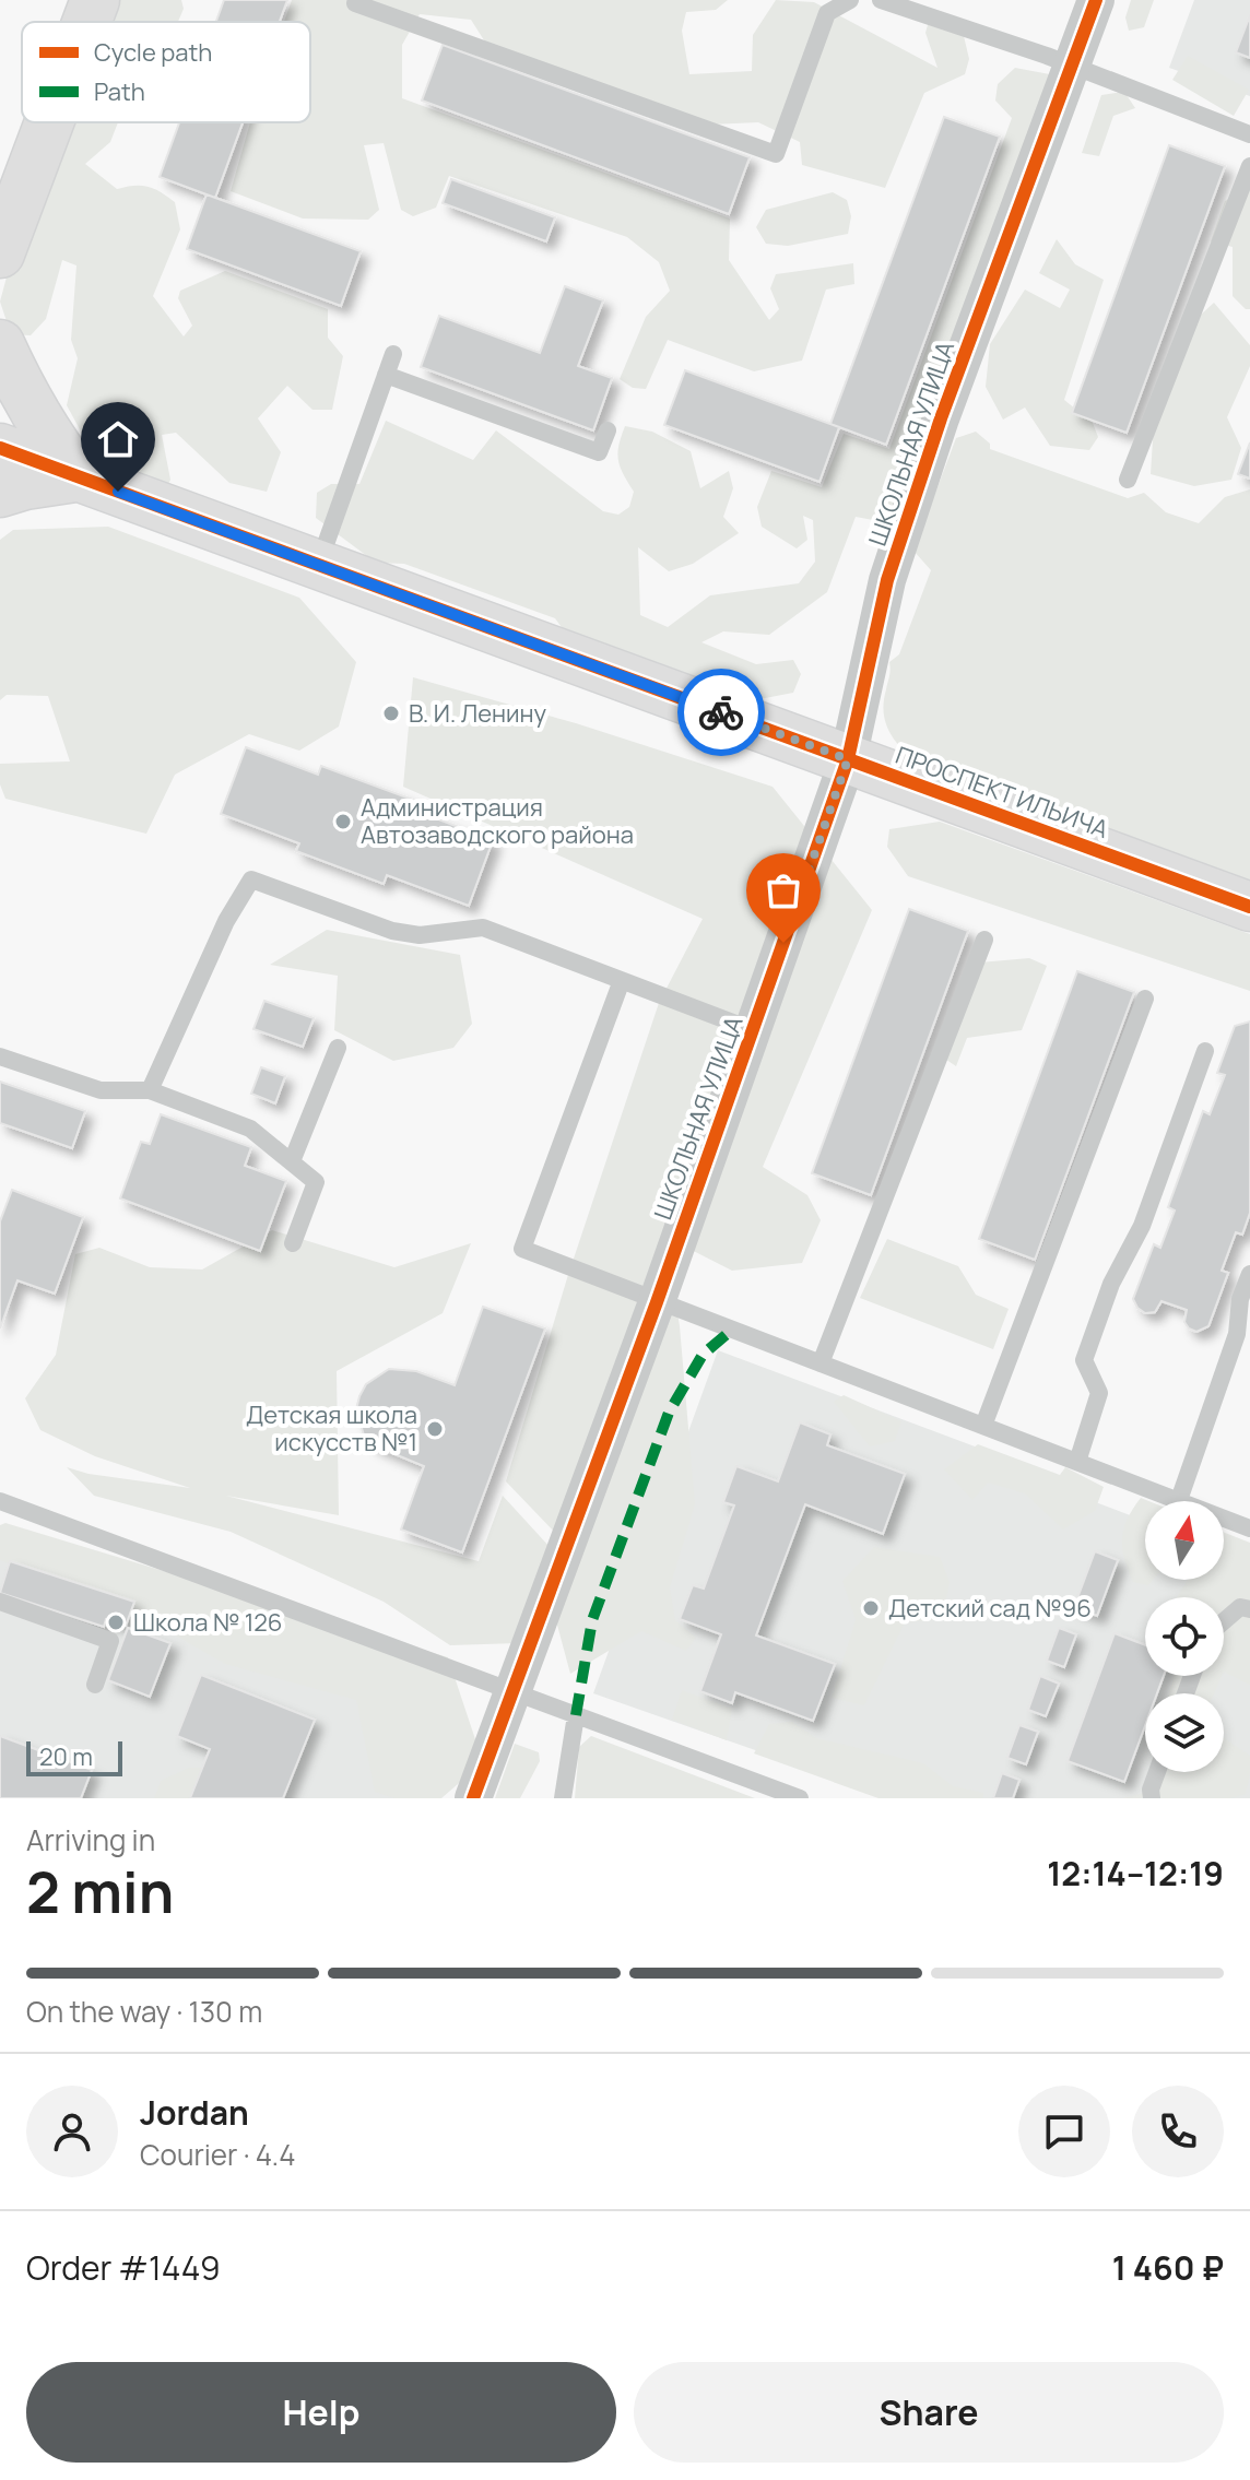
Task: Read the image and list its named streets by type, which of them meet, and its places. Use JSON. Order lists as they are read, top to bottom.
{
  "streets": {
    "street": ["ШКОЛЬНАЯ УЛИЦА", "ПРОСПЕКТ ИЛЬИЧА"]
  },
  "crossings": [
    ["ШКОЛЬНАЯ УЛИЦА", "ПРОСПЕКТ ИЛЬИЧА"]
  ],
  "places": [
    "В. И. Ленину",
    "Администрация Автозаводского района",
    "Детская школа искусств №1",
    "Детский сад №96",
    "Школа № 126"
  ],
  "legend": ["Cycle path", "Path"],
  "scale_bar": "20 m",
  "north": "top",
  "page": {
    "scale": "20 m",
    "heading": ["2 min", "Arriving in", "12:14–12:19"],
    "panel": [
      "Jordan",
      "Courier · 4.4",
      "Order #1449",
      "1 460 ₽"
    ],
    "bar": "On the way · 130 m",
    "buttons": ["Help", "Share"]
  }
}
